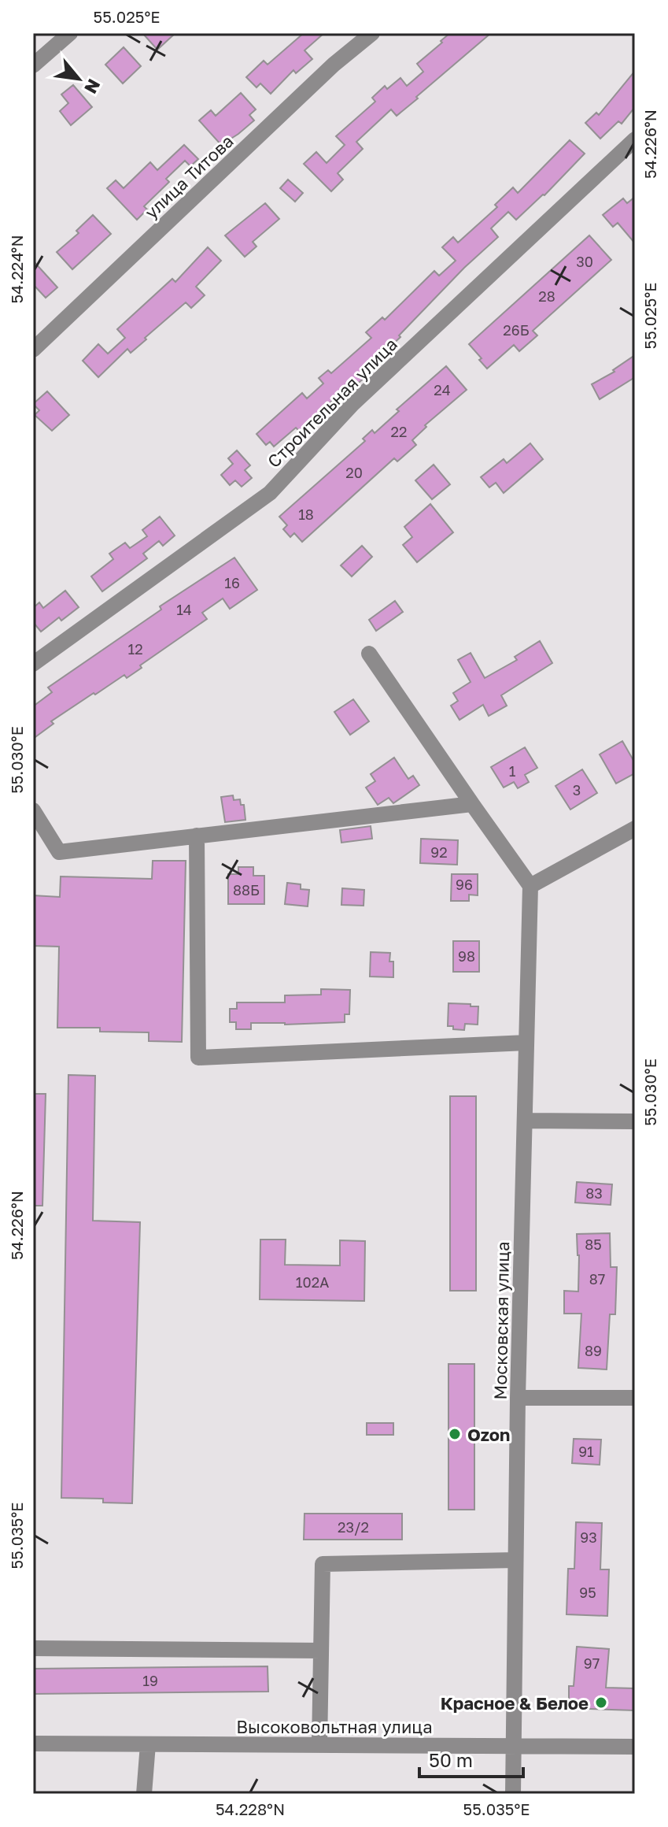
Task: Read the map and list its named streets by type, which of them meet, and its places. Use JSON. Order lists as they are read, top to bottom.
{
  "streets": {
    "street": [
      "улица Титова",
      "Строительная улица",
      "Московская улица",
      "Высоковольтная улица"
    ]
  },
  "crossings": [
    ["Московская улица", "Высоковольтная улица"]
  ],
  "places": ["Ozon", "Красное & Белое"],
  "house_numbers": [
    "30",
    "28",
    "26Б",
    "24",
    "22",
    "20",
    "18",
    "16",
    "14",
    "12",
    "1",
    "3",
    "92",
    "96",
    "88Б",
    "98",
    "83",
    "85",
    "87",
    "102А",
    "89",
    "91",
    "23/2",
    "93",
    "95",
    "97",
    "19"
  ],
  "scale_bar": "50 m",
  "north": "bottom right",
  "coordinates": [
    "55.025°E",
    "54.226°N",
    "54.224°N",
    "55.030°E",
    "55.035°E",
    "54.228°N"
  ]
}
